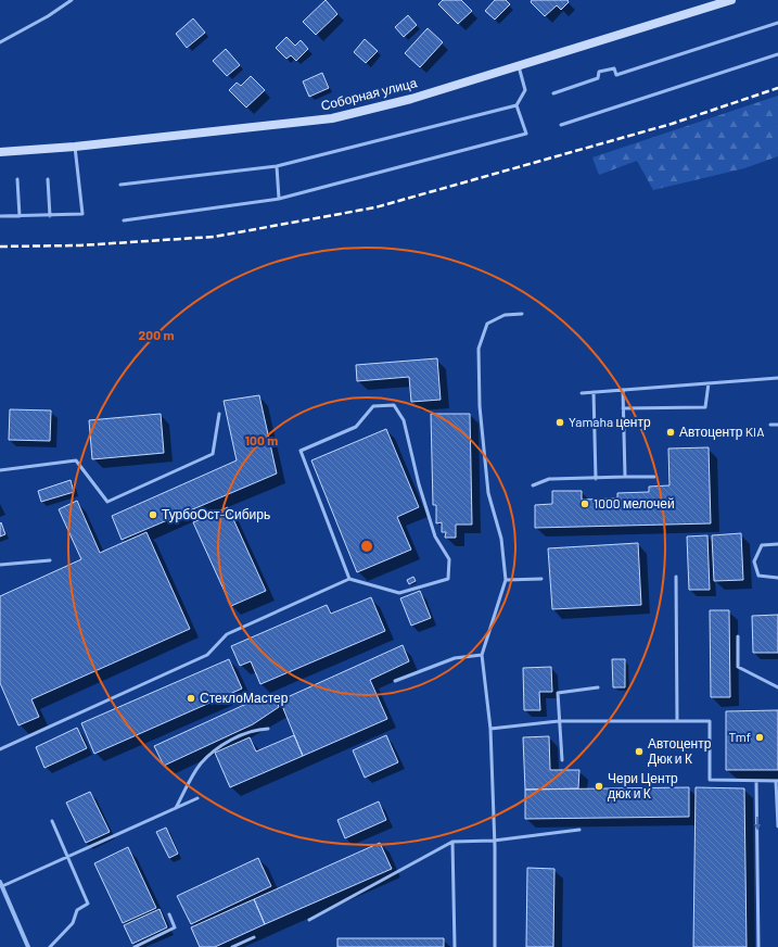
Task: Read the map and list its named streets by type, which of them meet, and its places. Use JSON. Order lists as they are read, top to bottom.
{
  "streets": {
    "street": ["Соборная улица"]
  },
  "places": [
    "Yamaha центр",
    "Автоцентр KIA",
    "1000 мелочей",
    "ТурбоОст-Сибирь",
    "СтеклоМастер",
    "Tmf",
    "Автоцентр Дюк и К",
    "Чери Центр дюк и К"
  ],
  "rings": ["200 m", "100 m"]
}
